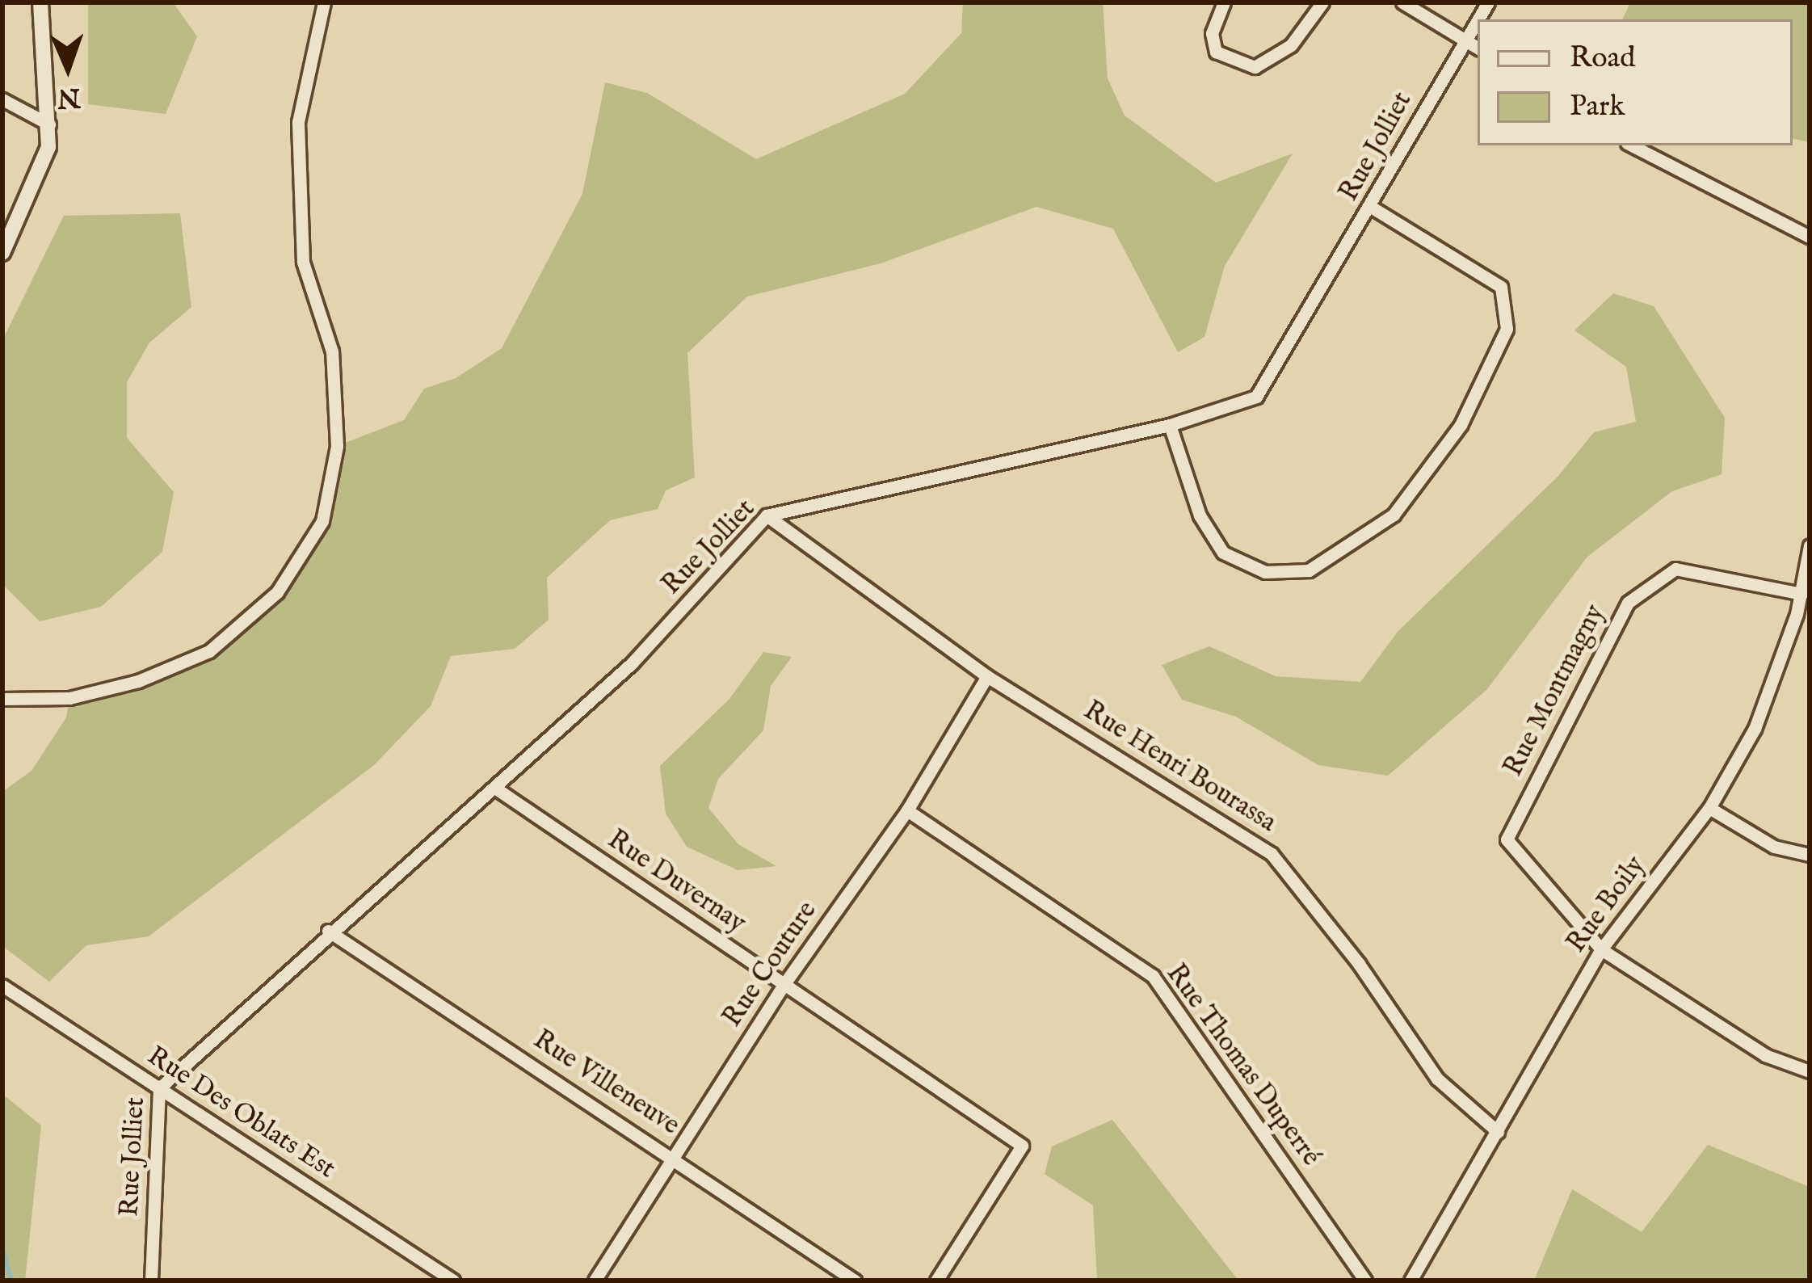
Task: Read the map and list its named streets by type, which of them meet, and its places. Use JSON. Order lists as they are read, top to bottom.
{
  "streets": {
    "street": [
      "Rue Jolliet",
      "Rue Montmagny",
      "Rue Henri Bourassa",
      "Rue Duvernay",
      "Rue Boily",
      "Rue Couture",
      "Rue Thomas Duperré",
      "Rue Villeneuve",
      "Rue Des Oblats Est"
    ]
  },
  "crossings": [
    ["Rue Jolliet", "Rue Henri Bourassa"],
    ["Rue Jolliet", "Rue Duvernay"],
    ["Rue Jolliet", "Rue Villeneuve"],
    ["Rue Jolliet", "Rue Des Oblats Est"],
    ["Rue Montmagny", "Rue Boily"],
    ["Rue Henri Bourassa", "Rue Boily"],
    ["Rue Henri Bourassa", "Rue Couture"],
    ["Rue Duvernay", "Rue Couture"],
    ["Rue Couture", "Rue Thomas Duperré"],
    ["Rue Couture", "Rue Villeneuve"]
  ],
  "legend": ["Road", "Park"],
  "north": "bottom"
}
